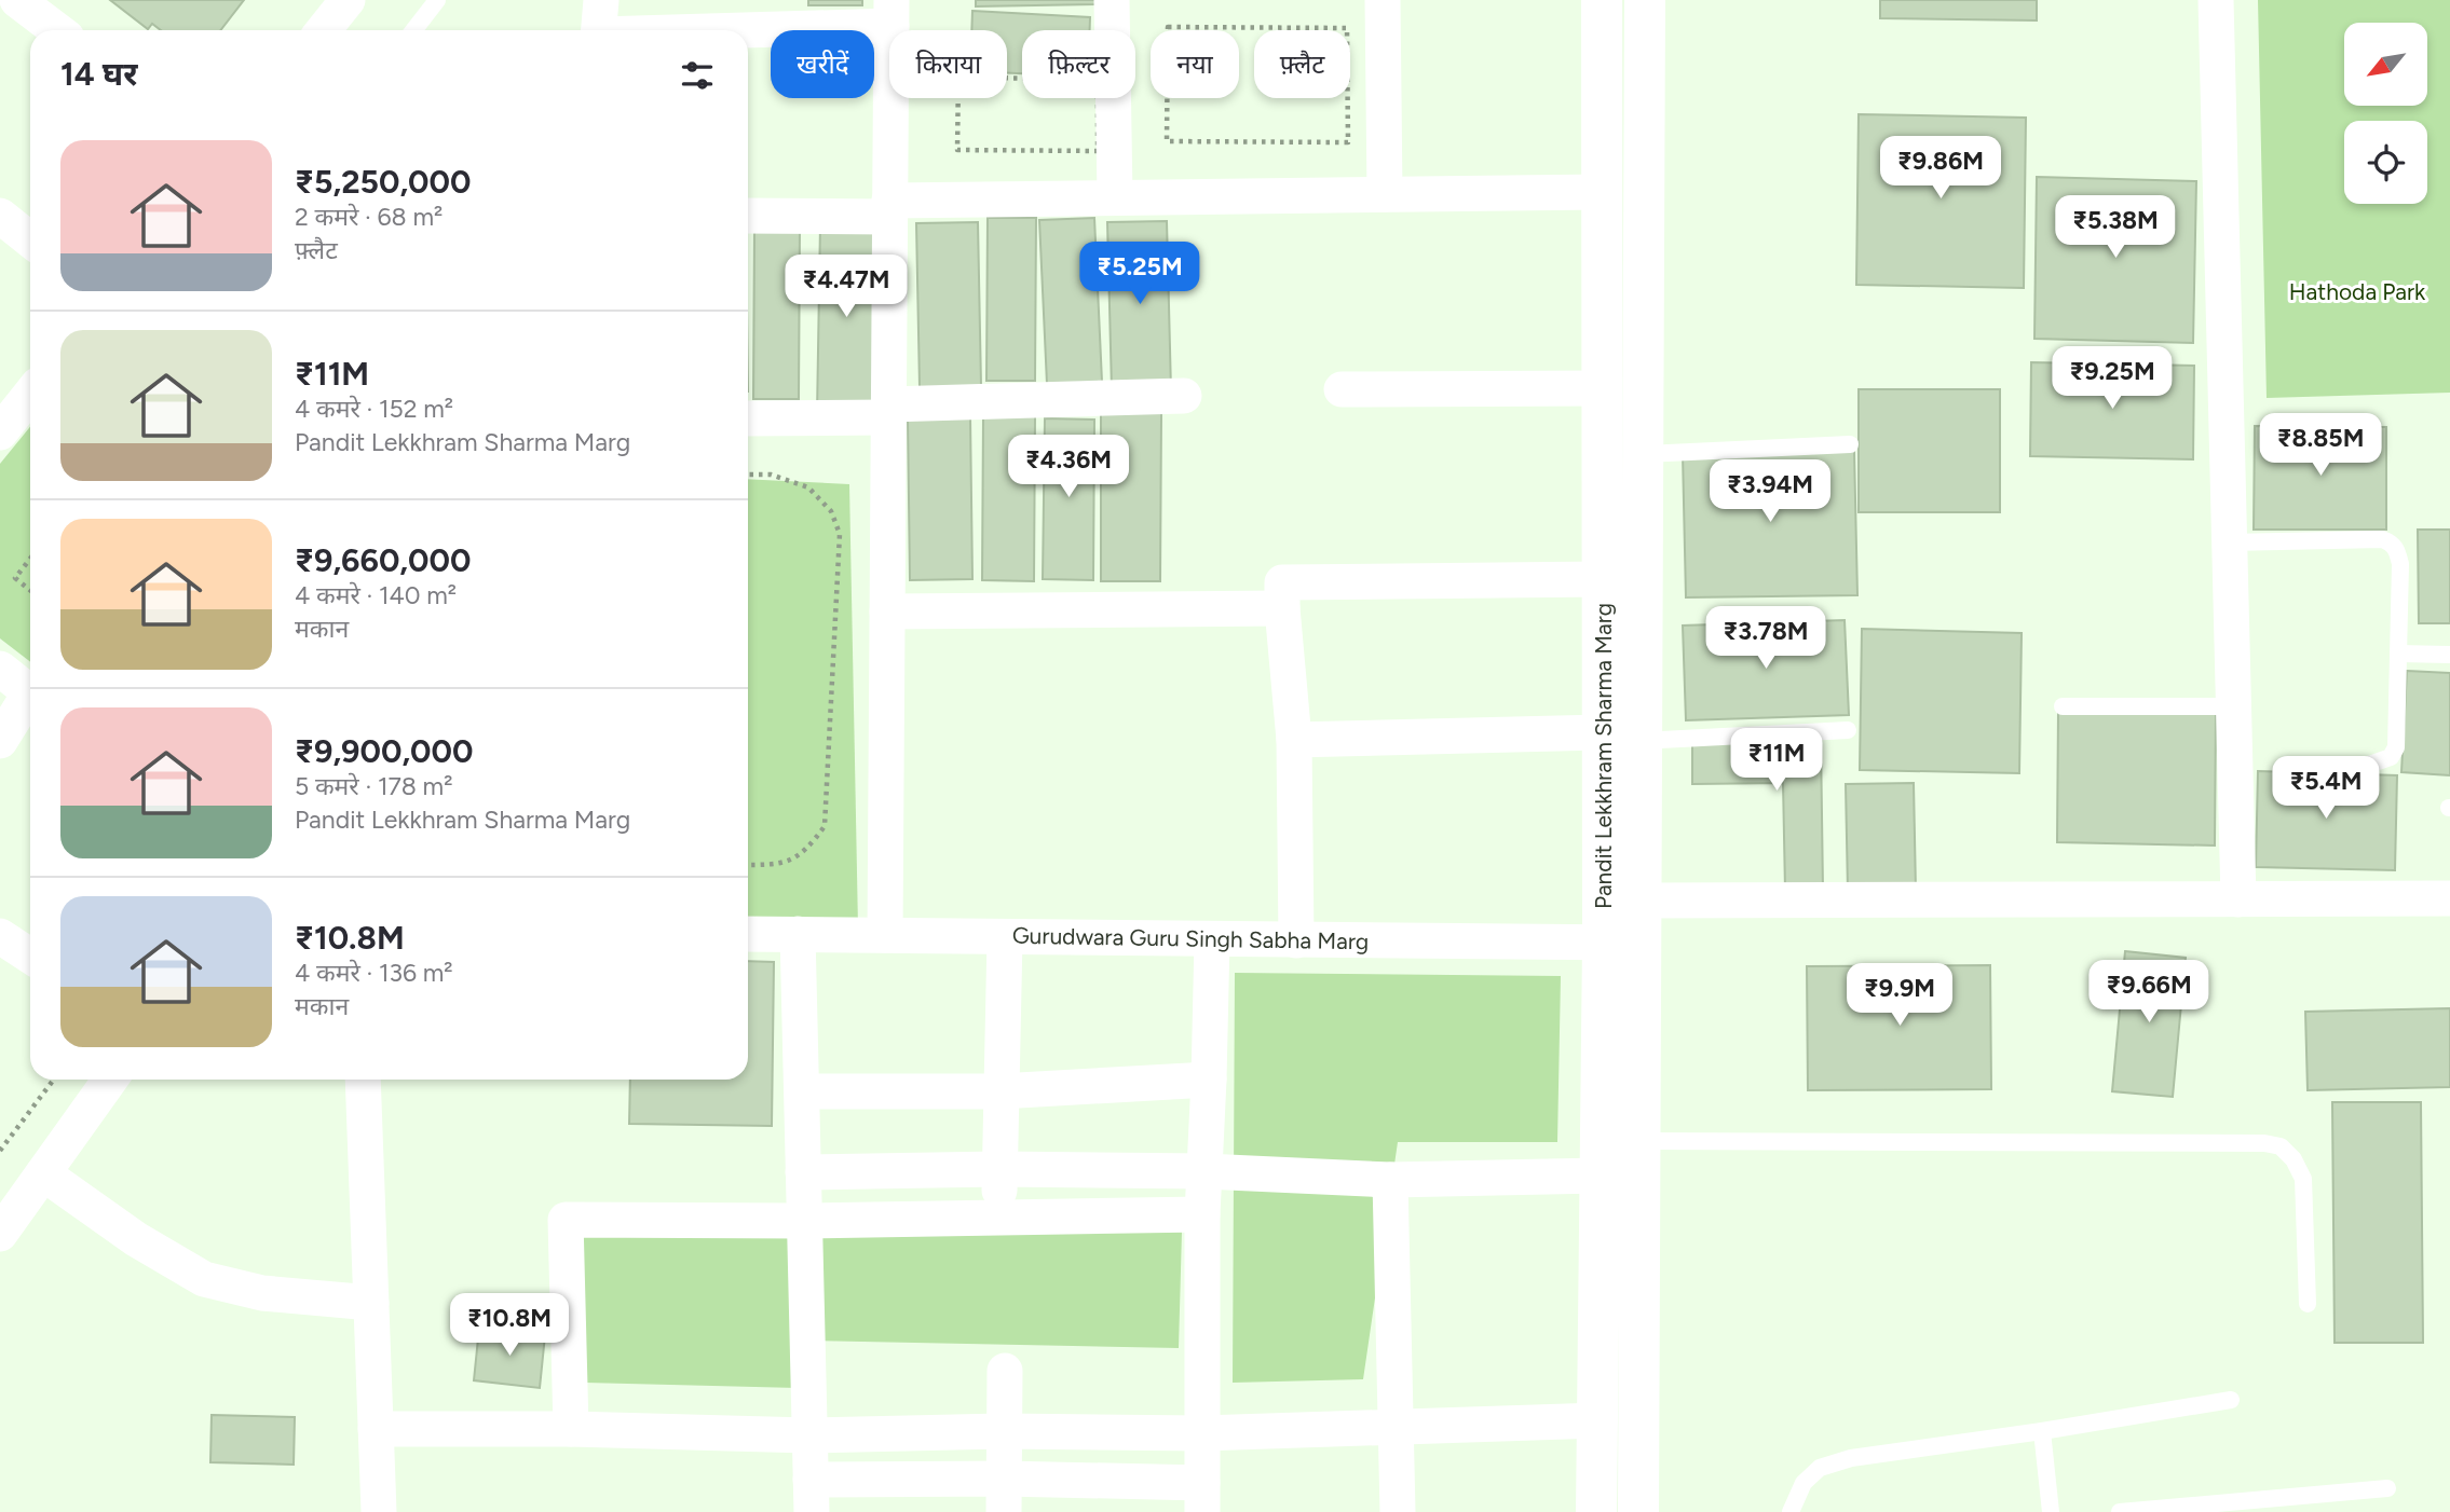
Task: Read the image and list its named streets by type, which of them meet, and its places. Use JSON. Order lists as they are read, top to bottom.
{
  "streets": {
    "main road": ["Pandit Lekkhram Sharma Marg"],
    "street": ["Gurudwara Guru Singh Sabha Marg"]
  },
  "crossings": [
    ["Pandit Lekkhram Sharma Marg", "Gurudwara Guru Singh Sabha Marg"]
  ],
  "parks": ["Hathoda Park"],
  "north": "bottom left",
  "page": {
    "chip": [
      "खरीदें",
      "किराया",
      "फ़िल्टर",
      "नया",
      "फ़्लैट"
    ],
    "heading": "14 घर",
    "list": [
      {
        "name": "₹5,250,000",
        "note": "2 कमरे · 68 m² · फ़्लैट"
      },
      {
        "name": "₹11M",
        "note": "4 कमरे · 152 m² · Pandit Lekkhram Sharma Marg"
      },
      {
        "name": "₹9,660,000",
        "note": "4 कमरे · 140 m² · मकान"
      },
      {
        "name": "₹9,900,000",
        "note": "5 कमरे · 178 m² · Pandit Lekkhram Sharma Marg"
      },
      {
        "name": "₹10.8M",
        "note": "4 कमरे · 136 m² · मकान"
      }
    ],
    "price": [
      "₹9.86M",
      "₹5.38M",
      "₹5.25M",
      "₹4.47M",
      "₹9.25M",
      "₹8.85M",
      "₹4.36M",
      "₹3.94M",
      "₹3.78M",
      "₹11M",
      "₹5.4M",
      "₹9.66M",
      "₹9.9M",
      "₹10.8M"
    ]
  }
}
